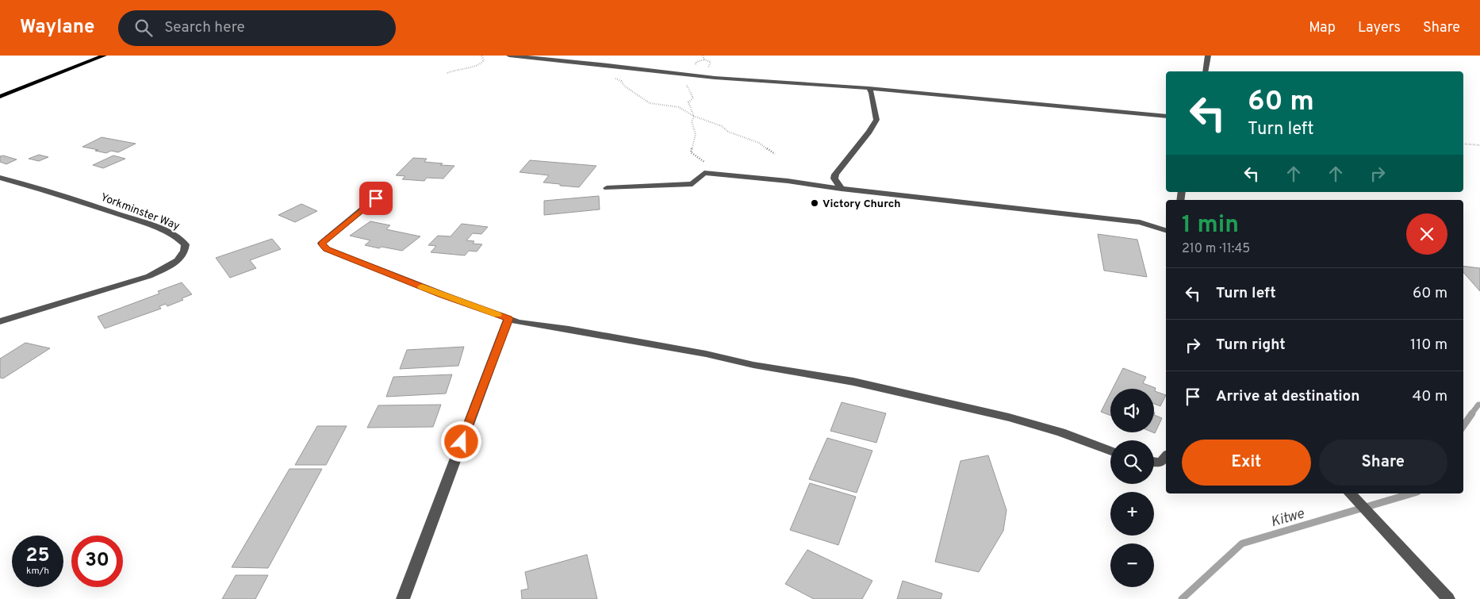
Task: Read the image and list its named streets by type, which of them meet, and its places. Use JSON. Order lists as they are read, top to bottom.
{
  "streets": {
    "street": ["Yorkminster Way"]
  },
  "water": ["Kitwe"],
  "places": ["Victory Church"],
  "page": {
    "header": "Waylane",
    "search": "Search here",
    "nav": ["Map", "Layers", "Share"],
    "turn": ["60 m", "Turn left"],
    "heading": ["1 min", "210 m · 11:45"],
    "list": [
      {
        "name": "Turn left",
        "value": "60 m"
      },
      {
        "name": "Turn right",
        "value": "110 m"
      },
      {
        "name": "Arrive at destination",
        "value": "40 m"
      }
    ],
    "map_buttons": ["+", "−"],
    "buttons": ["Exit", "Share"],
    "speed": "25 km/h",
    "limit": "30"
  }
}
